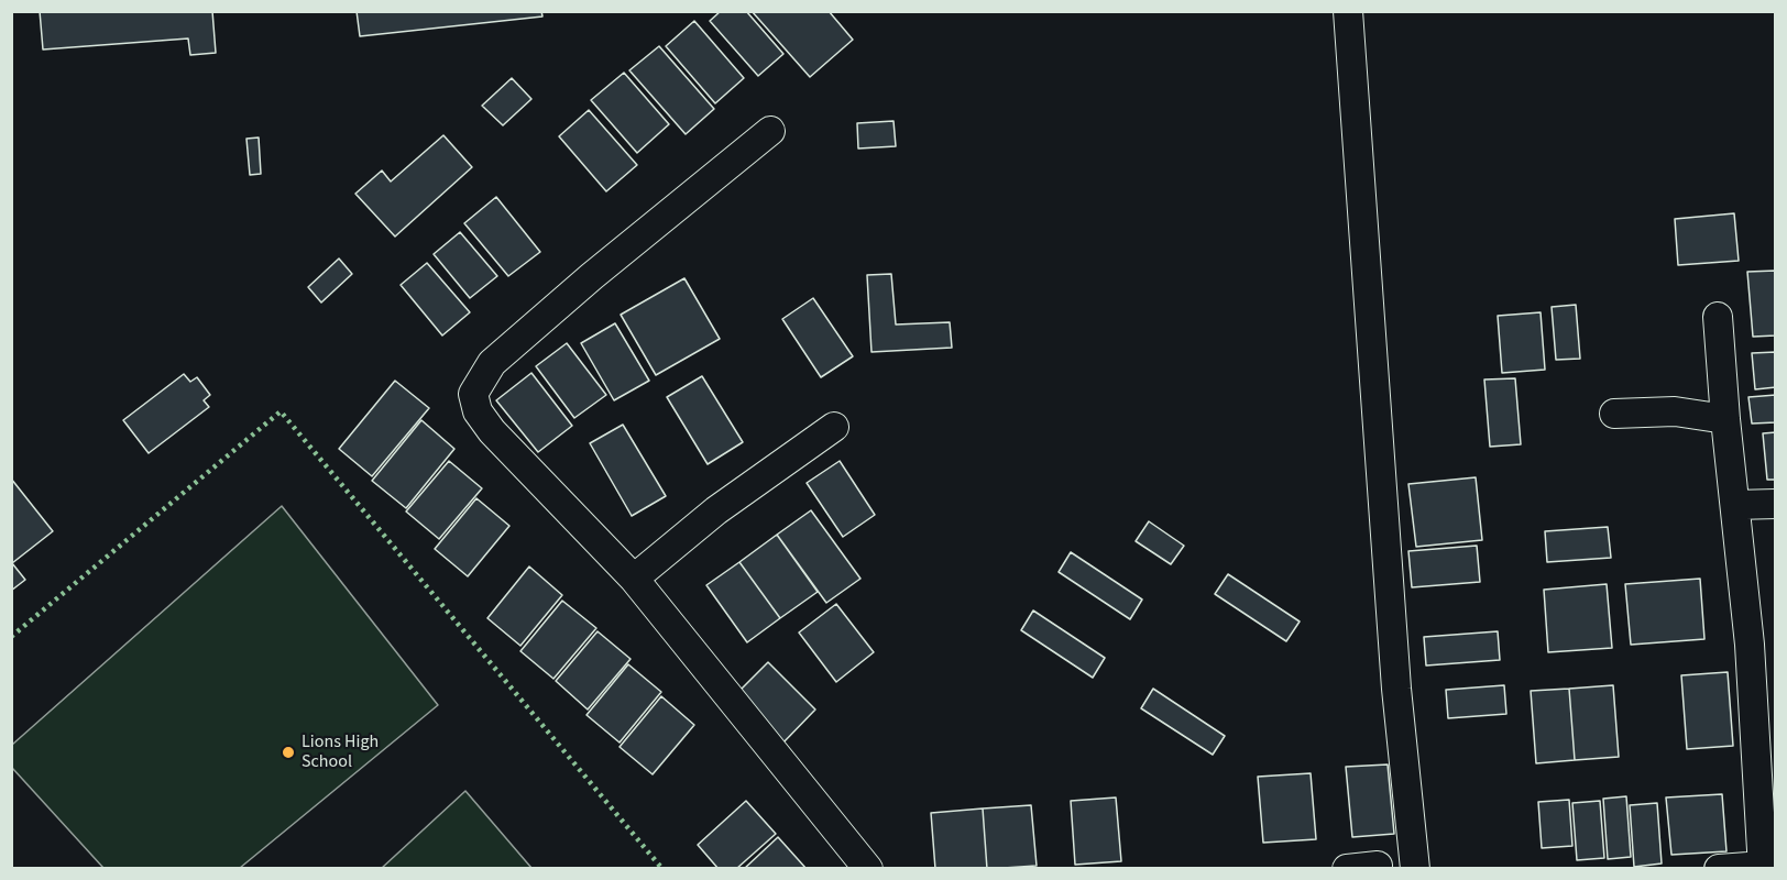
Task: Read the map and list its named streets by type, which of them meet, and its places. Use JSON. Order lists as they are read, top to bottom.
{
  "places": ["Lions High School"]
}
